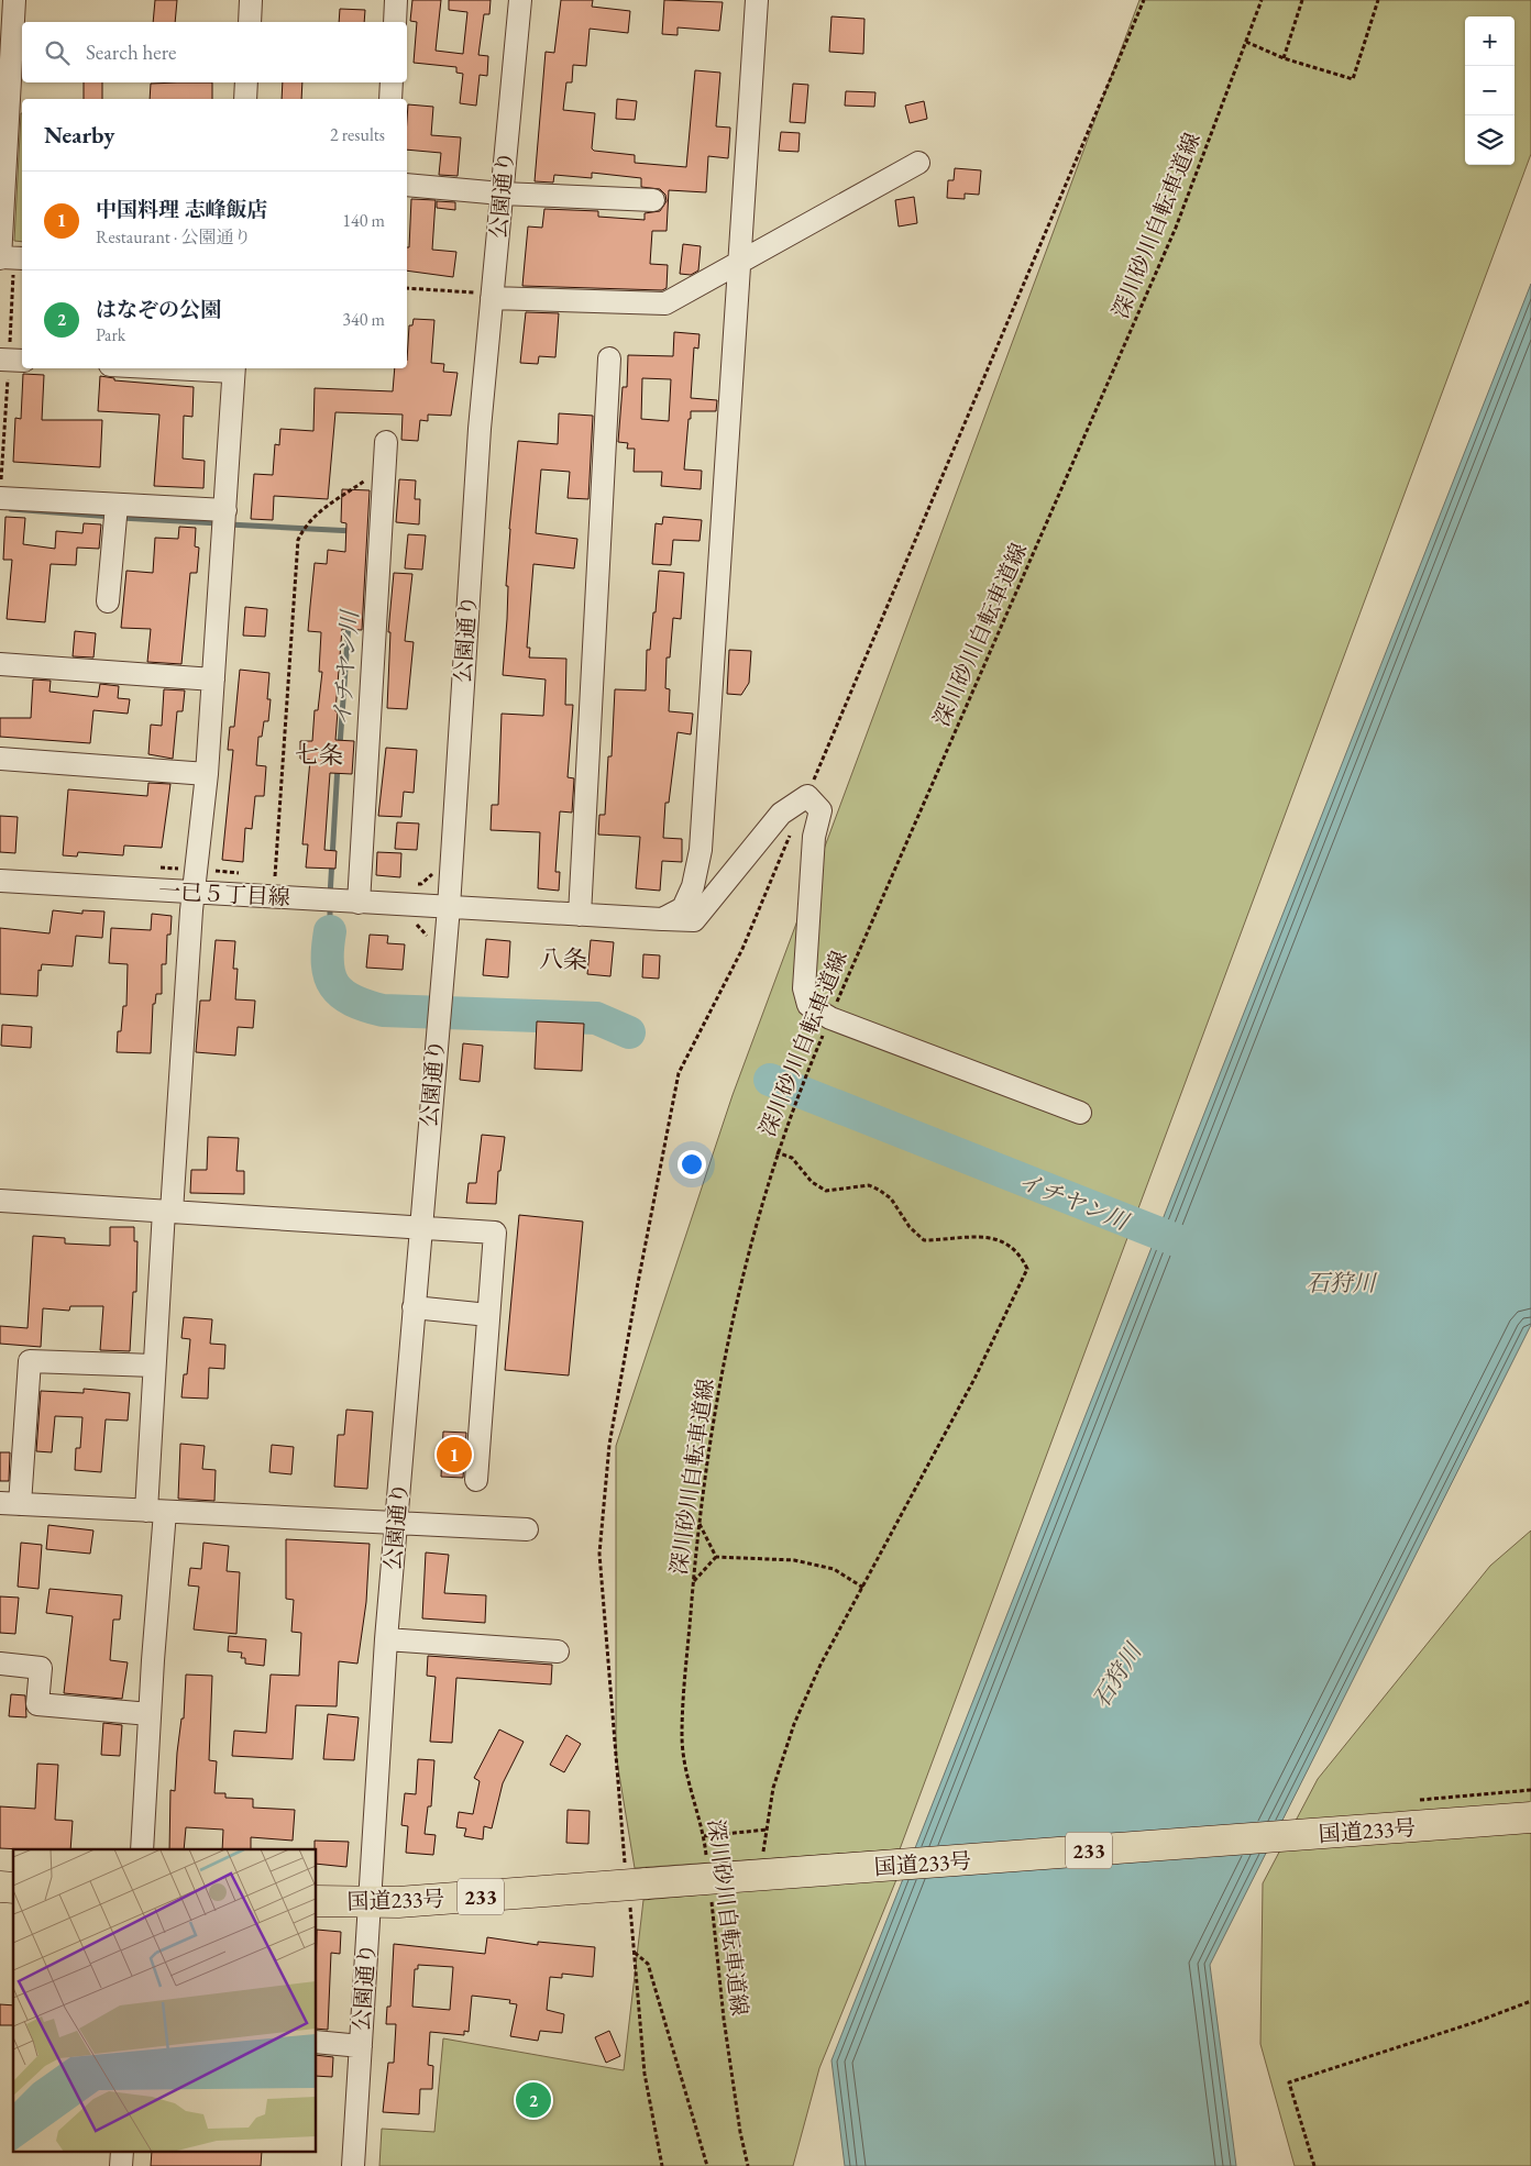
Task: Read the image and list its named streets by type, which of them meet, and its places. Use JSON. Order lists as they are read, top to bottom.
{
  "streets": {
    "highway": ["国道233号", "233"],
    "street": ["公園通り", "一已５丁目線"],
    "path": ["深川砂川自転車道線"]
  },
  "crossings": [
    ["公園通り", "一已５丁目線"],
    ["公園通り", "国道233号"]
  ],
  "districts": ["七条", "八条"],
  "water": ["イチヤン川", "石狩川"],
  "page": {
    "map_buttons": ["+", "−"],
    "search": "Search here",
    "heading": ["Nearby", "2 results"],
    "list": [
      {
        "mark": "1",
        "name": "中国料理 志峰飯店",
        "note": "Restaurant · 公園通り",
        "value": "140 m"
      },
      {
        "mark": "2",
        "name": "はなぞの公園",
        "note": "Park",
        "value": "340 m"
      }
    ],
    "pins": ["1", "2"]
  }
}
